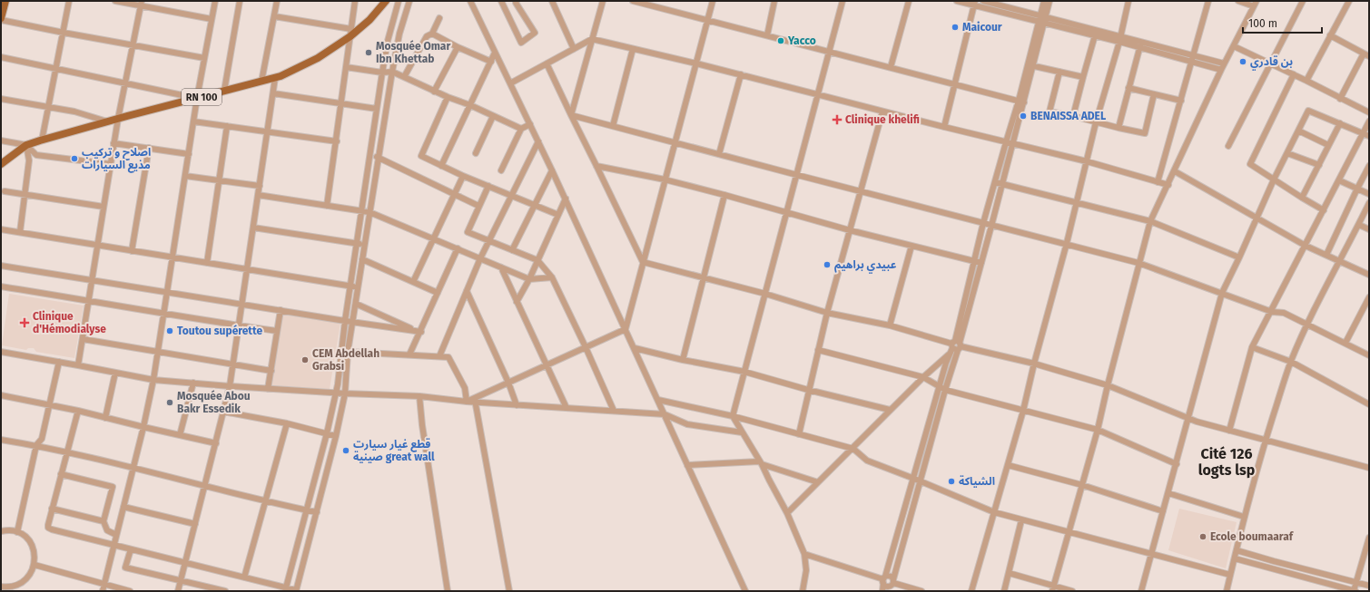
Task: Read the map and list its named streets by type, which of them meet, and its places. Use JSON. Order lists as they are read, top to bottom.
{
  "streets": {
    "main road": ["RN 100"]
  },
  "districts": ["Cité 126 logts lsp"],
  "places": {
    "other": [
      "Maicour",
      "Yacco",
      "Mosquée Omar Ibn Khettab",
      "بن قادري",
      "BENAISSA ADEL",
      "اصلاح و تركيب مذيع السيارات",
      "عبيدي براهيم",
      "Toutou supérette",
      "CEM Abdellah Grabsi",
      "Mosquée Abou Bakr Essedik",
      "قطع غيار سيارت صينية great wall",
      "الشياكة",
      "Ecole boumaaraf"
    ],
    "health": ["Clinique khelifi", "Clinique d'Hémodialyse"]
  },
  "scale_bar": "100 m"
}
